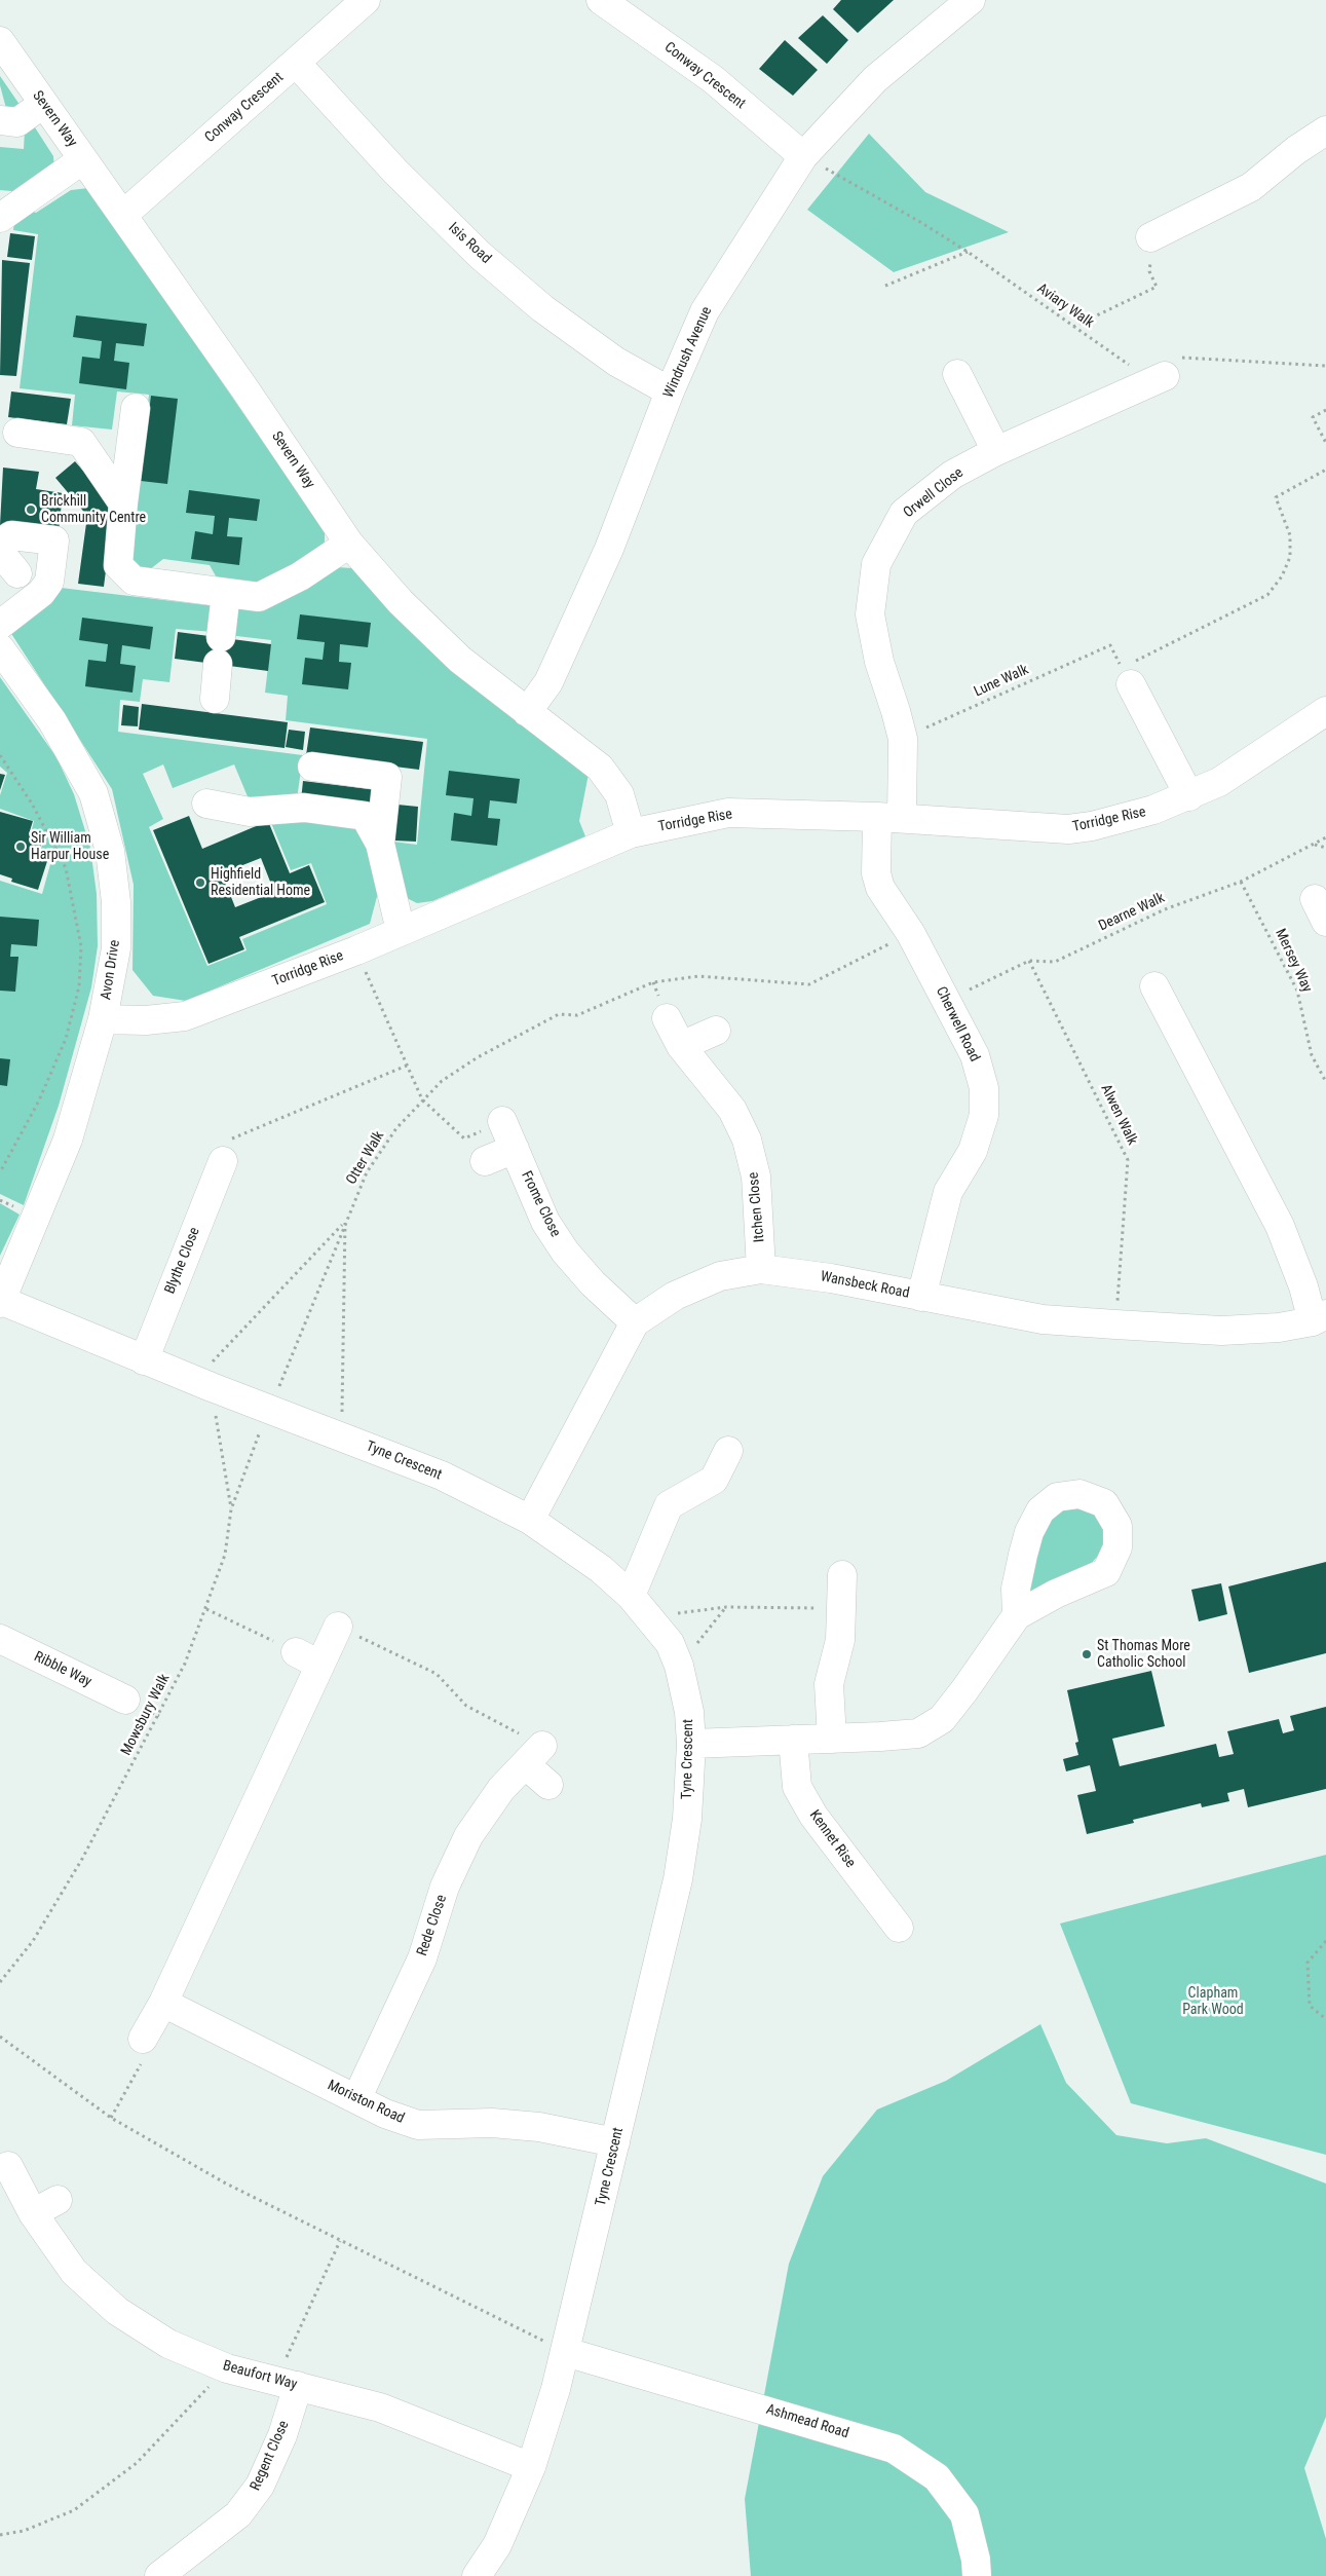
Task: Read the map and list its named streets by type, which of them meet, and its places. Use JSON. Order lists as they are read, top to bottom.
{
  "streets": {
    "street": [
      "Conway Crescent",
      "Severn Way",
      "Isis Road",
      "Windrush Avenue",
      "Orwell Close",
      "Torridge Rise",
      "Avon Drive",
      "Cherwell Road",
      "Frome Close",
      "Itchen Close",
      "Blythe Close",
      "Wansbeck Road",
      "Tyne Crescent",
      "Ribble Way",
      "Kennet Rise",
      "Rede Close",
      "Moriston Road",
      "Beaufort Way",
      "Ashmead Road",
      "Regent Close"
    ],
    "path": [
      "Aviary Walk",
      "Lune Walk",
      "Dearne Walk",
      "Mersey Way",
      "Alwen Walk",
      "Otter Walk",
      "Mowsbury Walk"
    ]
  },
  "crossings": [
    ["Conway Crescent", "Severn Way"],
    ["Conway Crescent", "Isis Road"],
    ["Conway Crescent", "Aviary Walk"],
    ["Conway Crescent", "Windrush Avenue"],
    ["Severn Way", "Windrush Avenue"],
    ["Severn Way", "Torridge Rise"],
    ["Isis Road", "Windrush Avenue"],
    ["Aviary Walk", "Windrush Avenue"],
    ["Aviary Walk", "Orwell Close"],
    ["Orwell Close", "Lune Walk"],
    ["Orwell Close", "Torridge Rise"],
    ["Orwell Close", "Cherwell Road"],
    ["Torridge Rise", "Avon Drive"],
    ["Torridge Rise", "Cherwell Road"],
    ["Dearne Walk", "Mersey Way"],
    ["Dearne Walk", "Cherwell Road"],
    ["Dearne Walk", "Alwen Walk"],
    ["Avon Drive", "Tyne Crescent"],
    ["Cherwell Road", "Wansbeck Road"],
    ["Alwen Walk", "Wansbeck Road"],
    ["Frome Close", "Wansbeck Road"],
    ["Itchen Close", "Wansbeck Road"],
    ["Blythe Close", "Tyne Crescent"],
    ["Wansbeck Road", "Tyne Crescent"],
    ["Tyne Crescent", "Moriston Road"],
    ["Tyne Crescent", "Beaufort Way"],
    ["Tyne Crescent", "Ashmead Road"],
    ["Rede Close", "Moriston Road"],
    ["Beaufort Way", "Regent Close"]
  ],
  "parks": ["Clapham Park Wood"],
  "places": [
    "Brickhill Community Centre",
    "Sir William Harpur House",
    "Highfield Residential Home",
    "St Thomas More Catholic School"
  ]
}
